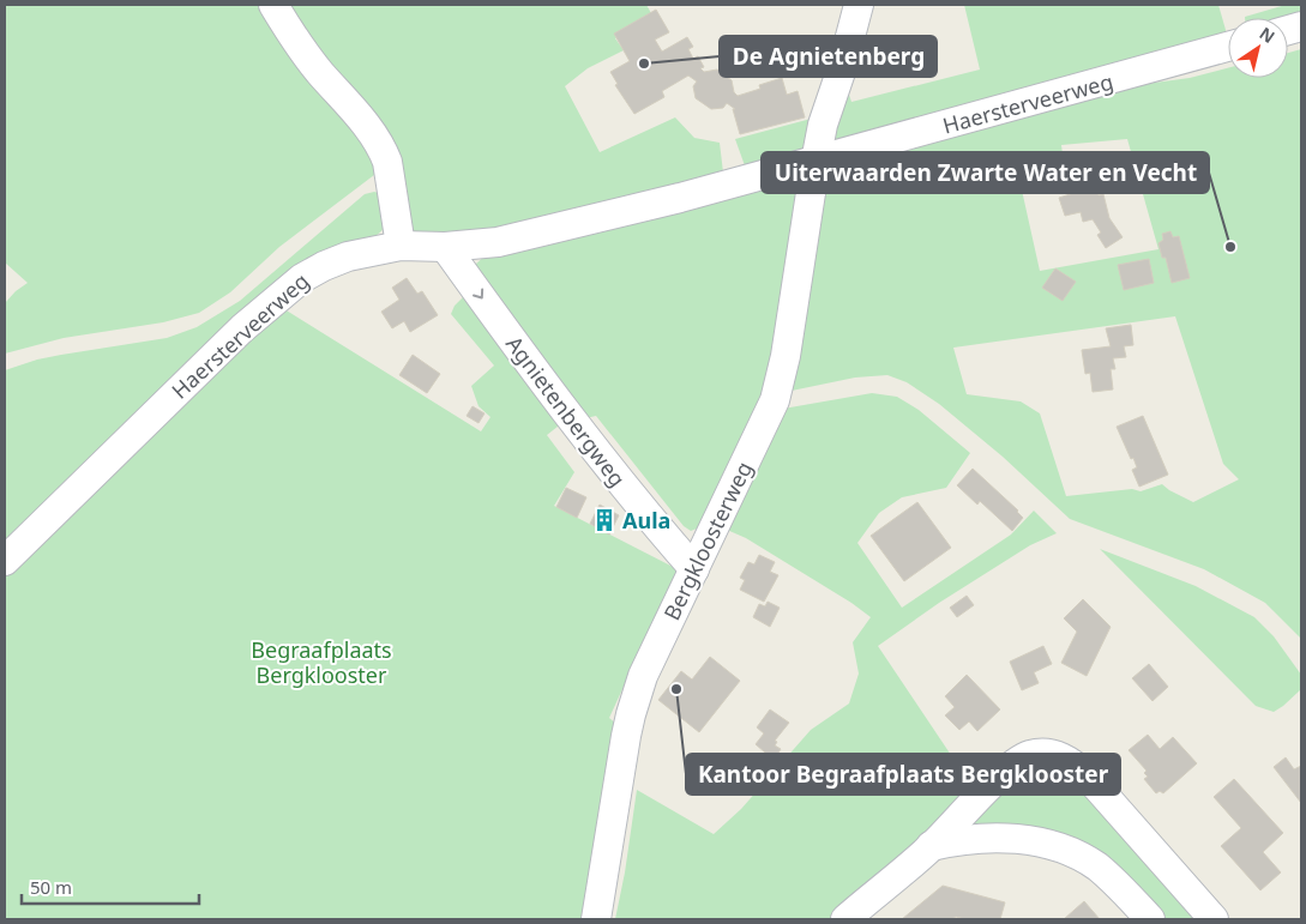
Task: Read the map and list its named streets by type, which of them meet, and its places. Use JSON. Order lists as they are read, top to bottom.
{
  "streets": {
    "street": ["Haersterveerweg", "Agnietenbergweg", "Bergkloosterweg"]
  },
  "crossings": [
    ["Haersterveerweg", "Agnietenbergweg"],
    ["Haersterveerweg", "Bergkloosterweg"],
    ["Agnietenbergweg", "Bergkloosterweg"]
  ],
  "one_way": ["Agnietenbergweg"],
  "parks": ["Begraafplaats Bergklooster"],
  "places": {
    "other": ["De Agnietenberg", "Uiterwaarden Zwarte Water en Vecht", "Kantoor Begraafplaats Bergklooster"],
    "building": ["Aula"]
  },
  "scale_bar": "50 m",
  "north": "top right"
}
